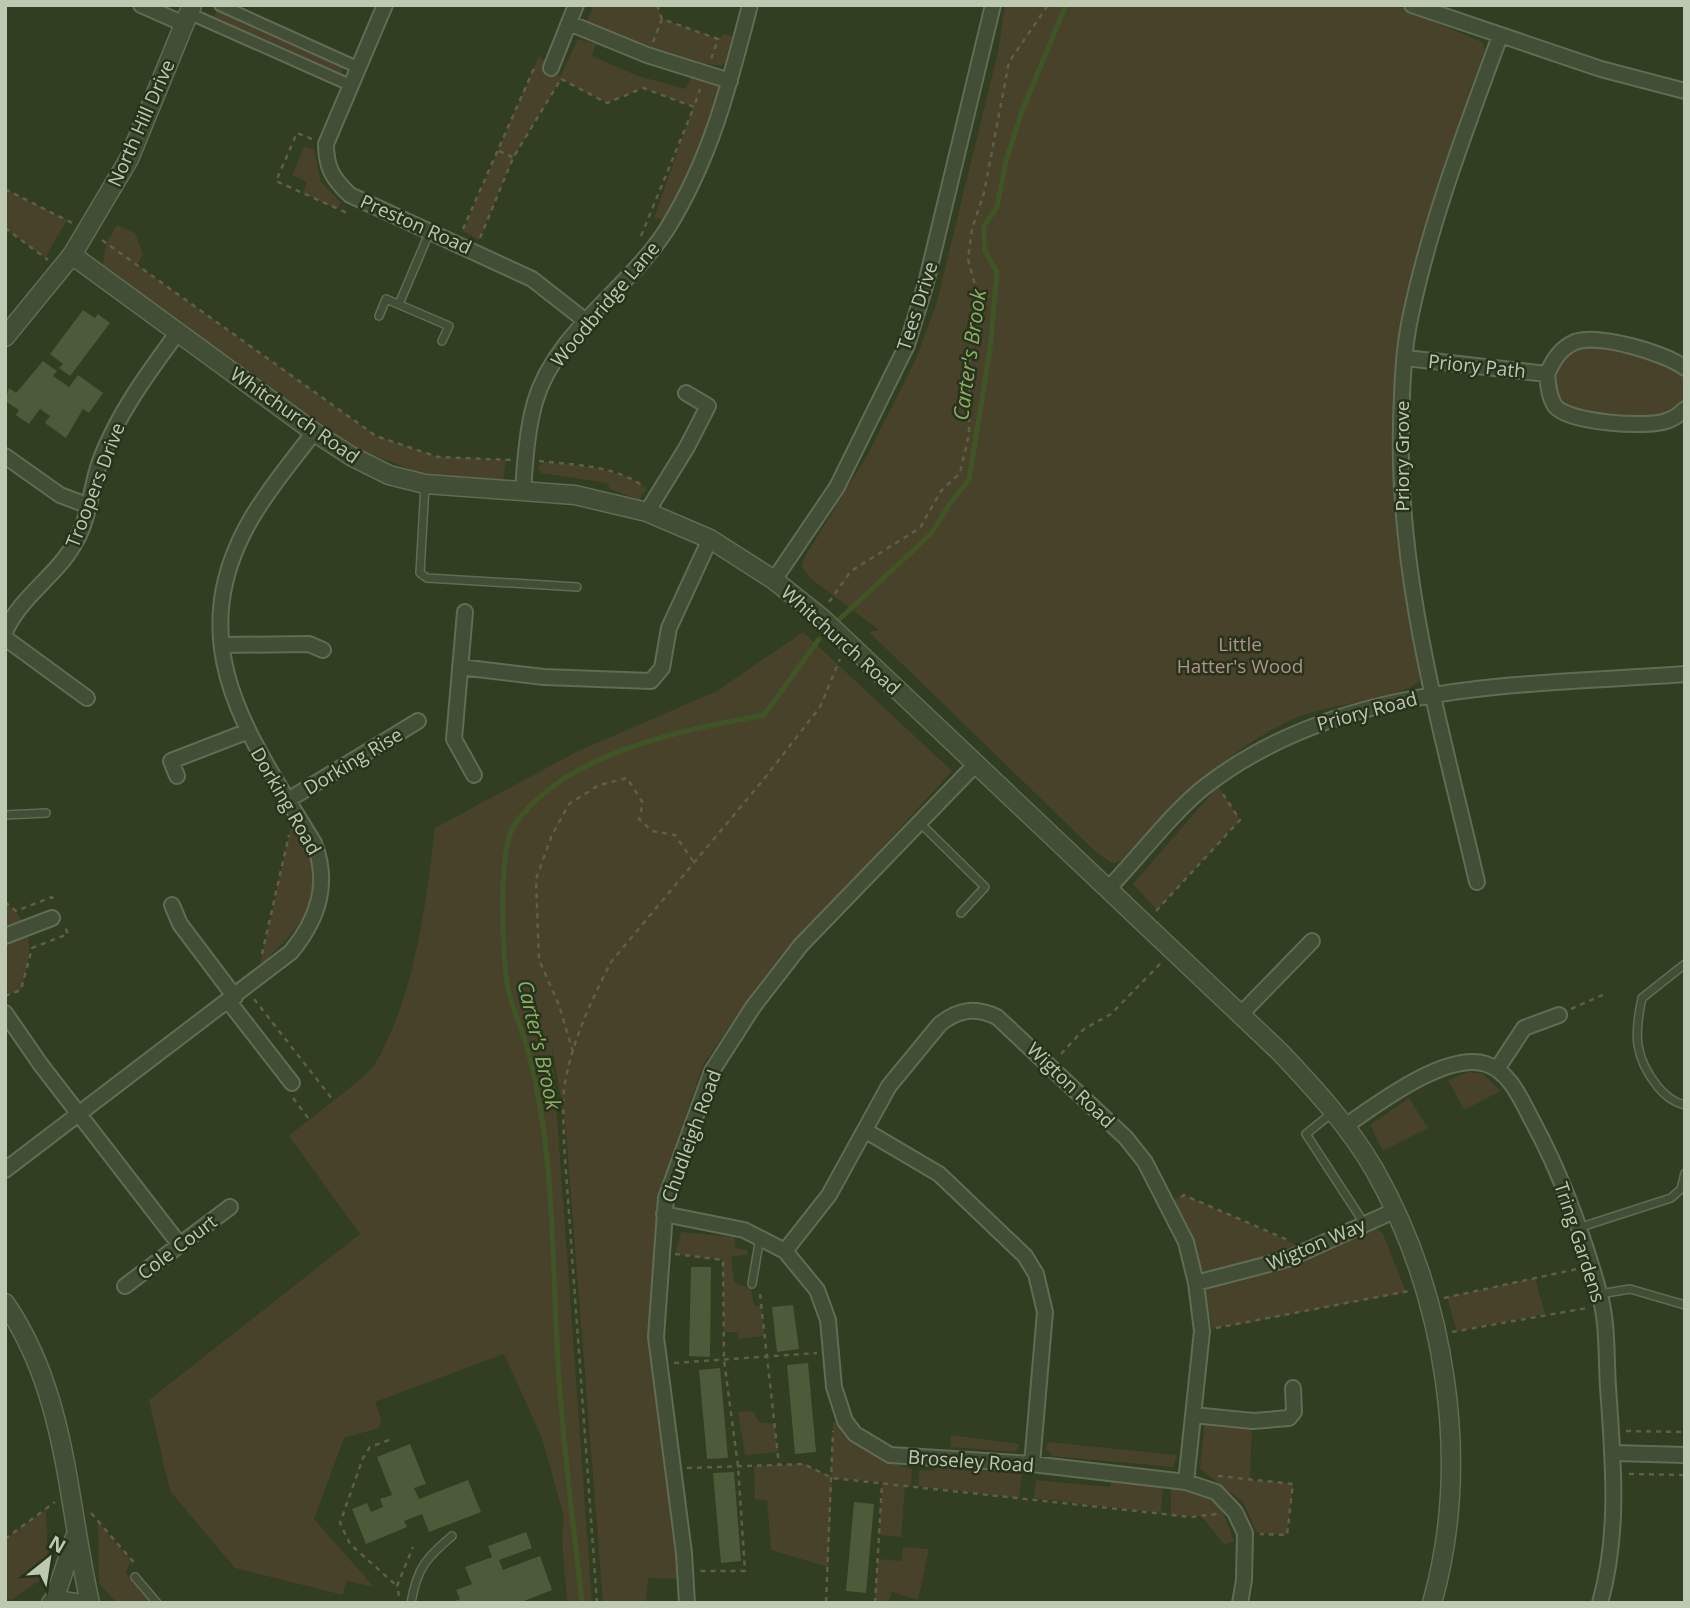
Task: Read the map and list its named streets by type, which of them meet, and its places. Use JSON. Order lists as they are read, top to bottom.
{
  "streets": {
    "street": [
      "North Hill Drive",
      "Preston Road",
      "Woodbridge Lane",
      "Tees Drive",
      "Priory Path",
      "Whitchurch Road",
      "Priory Grove",
      "Troopers Drive",
      "Priory Road",
      "Dorking Rise",
      "Dorking Road",
      "Wigton Road",
      "Chudleigh Road",
      "Tring Gardens",
      "Wigton Way",
      "Cole Court",
      "Broseley Road"
    ]
  },
  "crossings": [
    ["North Hill Drive", "Whitchurch Road"],
    ["Preston Road", "Woodbridge Lane"],
    ["Woodbridge Lane", "Whitchurch Road"],
    ["Tees Drive", "Whitchurch Road"],
    ["Priory Path", "Priory Grove"],
    ["Whitchurch Road", "Troopers Drive"],
    ["Whitchurch Road", "Priory Road"],
    ["Whitchurch Road", "Dorking Road"],
    ["Whitchurch Road", "Chudleigh Road"],
    ["Whitchurch Road", "Wigton Way"],
    ["Priory Grove", "Priory Road"],
    ["Dorking Rise", "Dorking Road"],
    ["Wigton Road", "Wigton Way"],
    ["Wigton Road", "Broseley Road"],
    ["Chudleigh Road", "Broseley Road"]
  ],
  "water": ["Carter's Brook"],
  "parks": ["Little Hatter's Wood"],
  "north": "top right"
}
